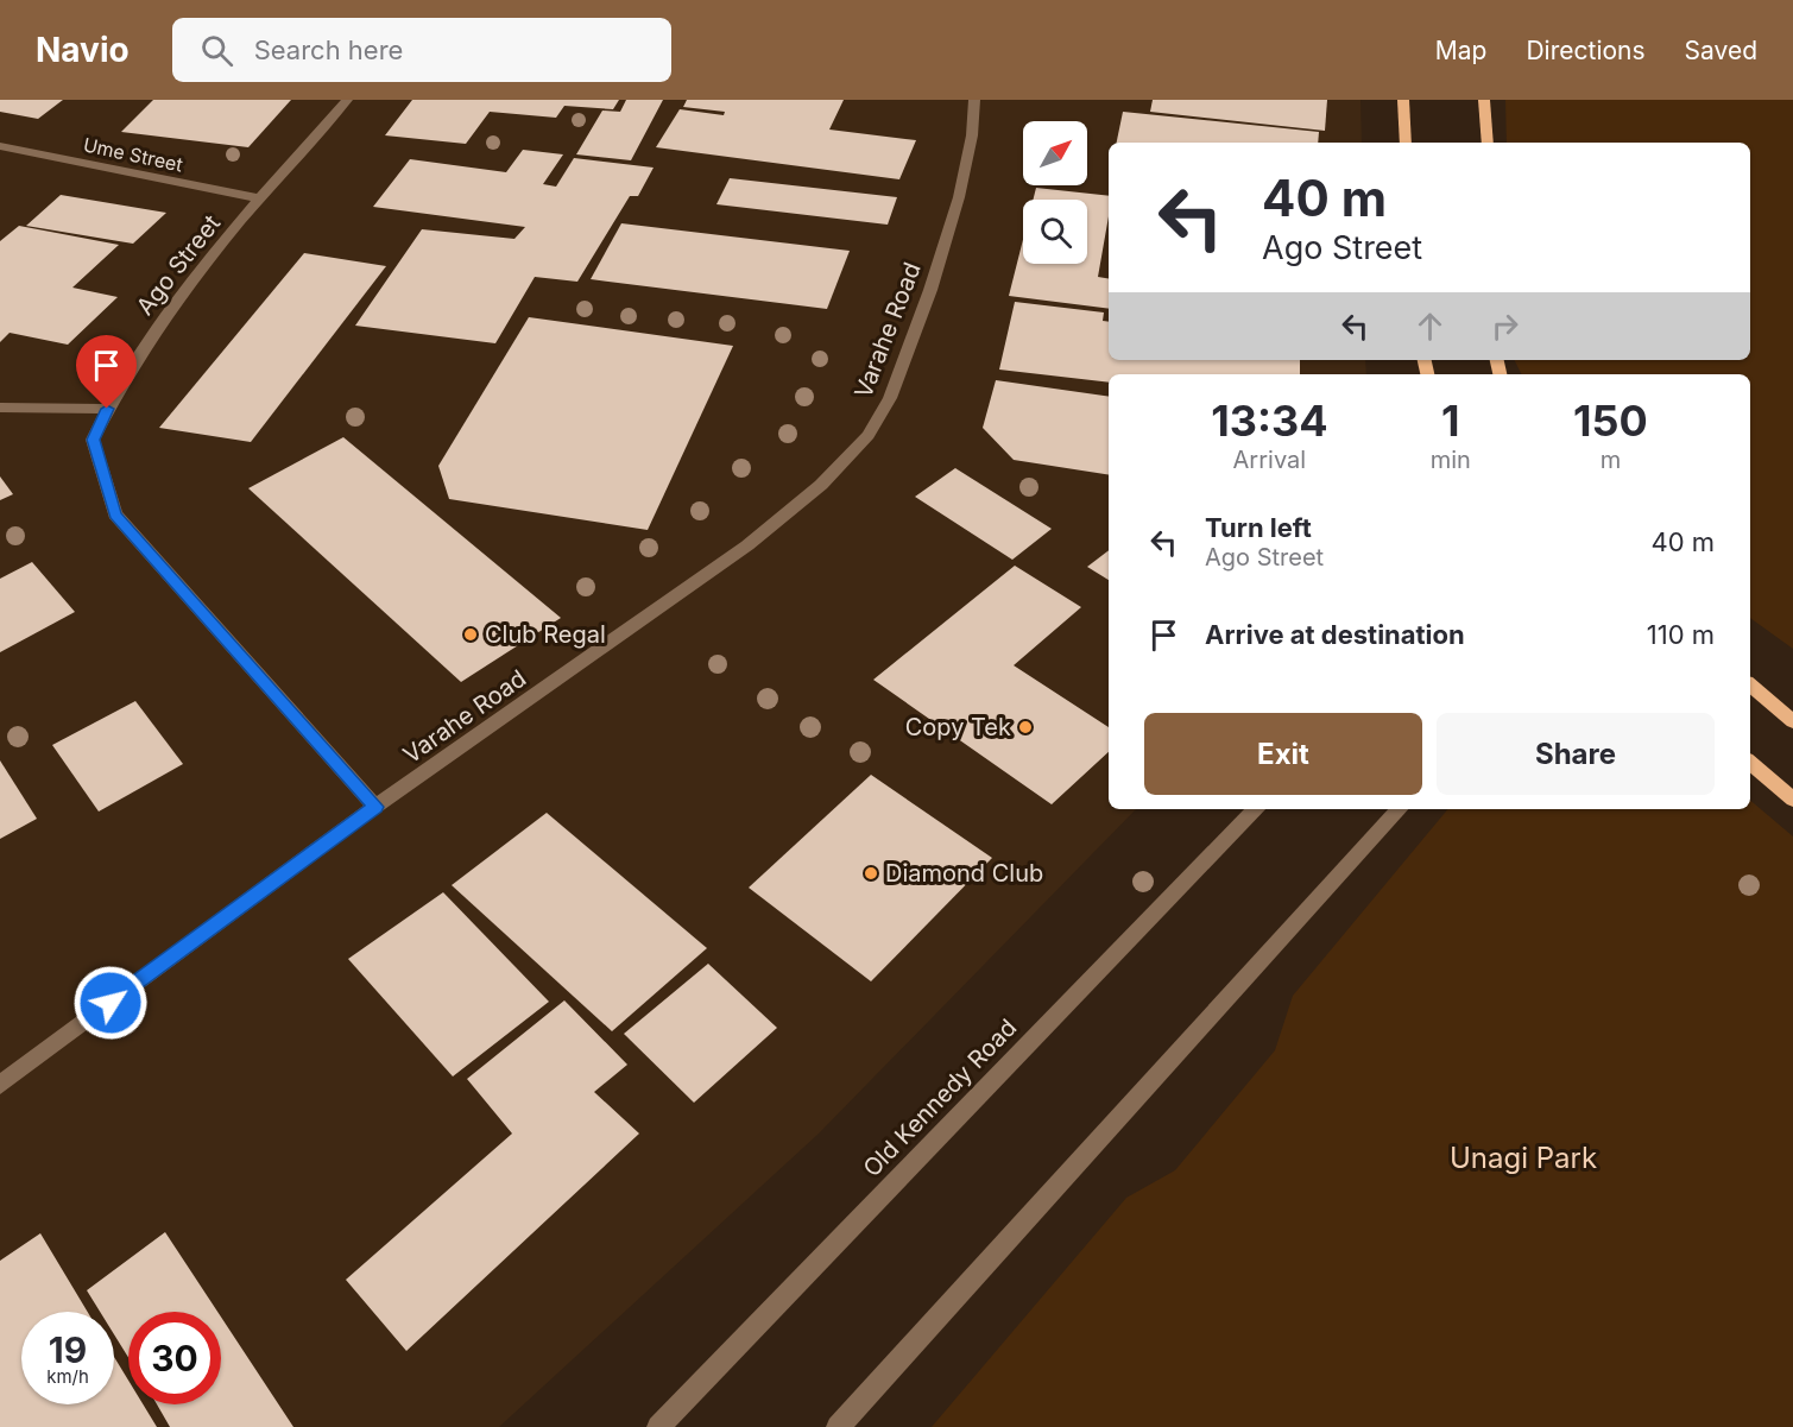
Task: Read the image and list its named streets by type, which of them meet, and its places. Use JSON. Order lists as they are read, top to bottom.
{
  "streets": {
    "street": [
      "Ume Street",
      "Ago Street",
      "Varahe Road",
      "Old Kennedy Road"
    ]
  },
  "crossings": [
    ["Ume Street", "Ago Street"],
    ["Ago Street", "Varahe Road"]
  ],
  "parks": ["Unagi Park"],
  "places": ["Club Regal", "Copy Tek", "Diamond Club"],
  "north": "top right",
  "page": {
    "header": "Navio",
    "search": "Search here",
    "nav": ["Map", "Directions", "Saved"],
    "turn": ["40 m", "Ago Street"],
    "eta": [
      "13:34",
      "Arrival",
      "1",
      "min",
      "150",
      "m"
    ],
    "list": [
      {
        "name": "Turn left",
        "note": "Ago Street",
        "value": "40 m"
      },
      {
        "name": "Arrive at destination",
        "value": "110 m"
      }
    ],
    "buttons": ["Exit", "Share"],
    "speed": "19 km/h",
    "limit": "30"
  }
}
